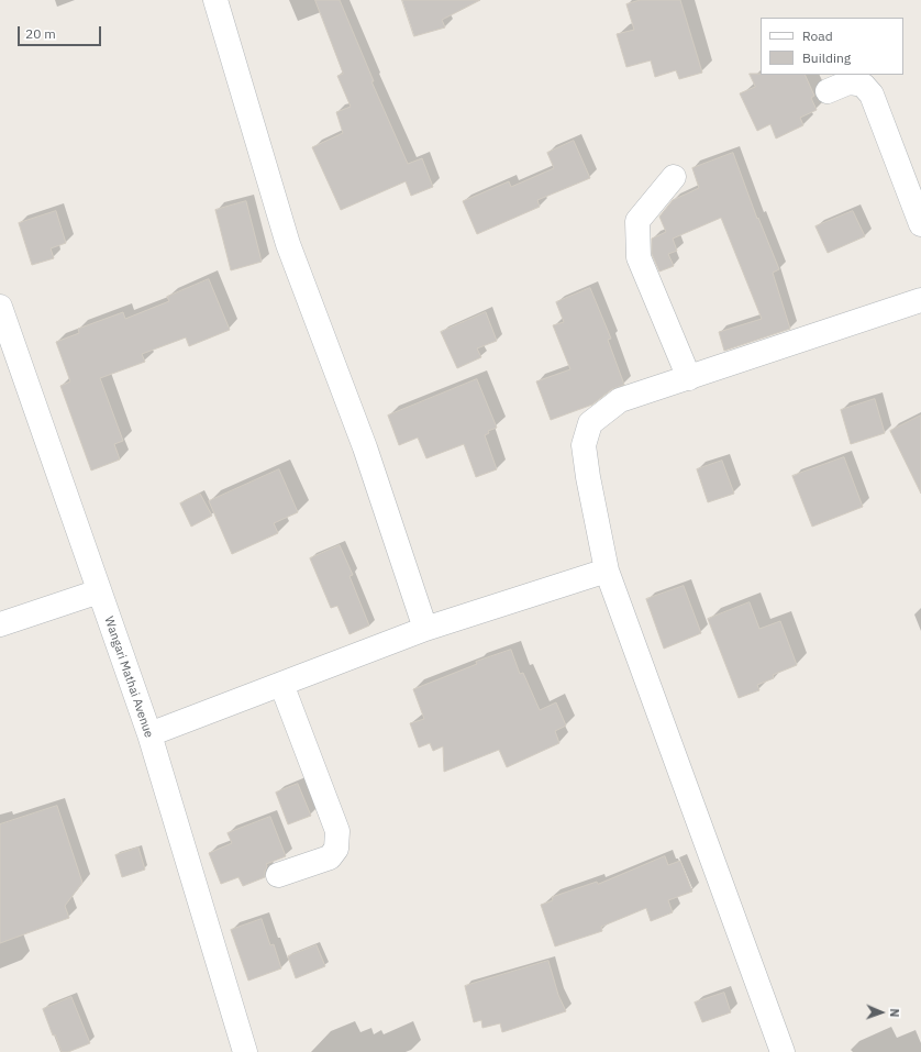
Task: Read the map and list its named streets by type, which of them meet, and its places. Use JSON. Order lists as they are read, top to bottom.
{
  "streets": {
    "street": ["Wangari Mathai Avenue"]
  },
  "legend": ["Road", "Building"],
  "scale_bar": "20 m",
  "north": "right"
}
